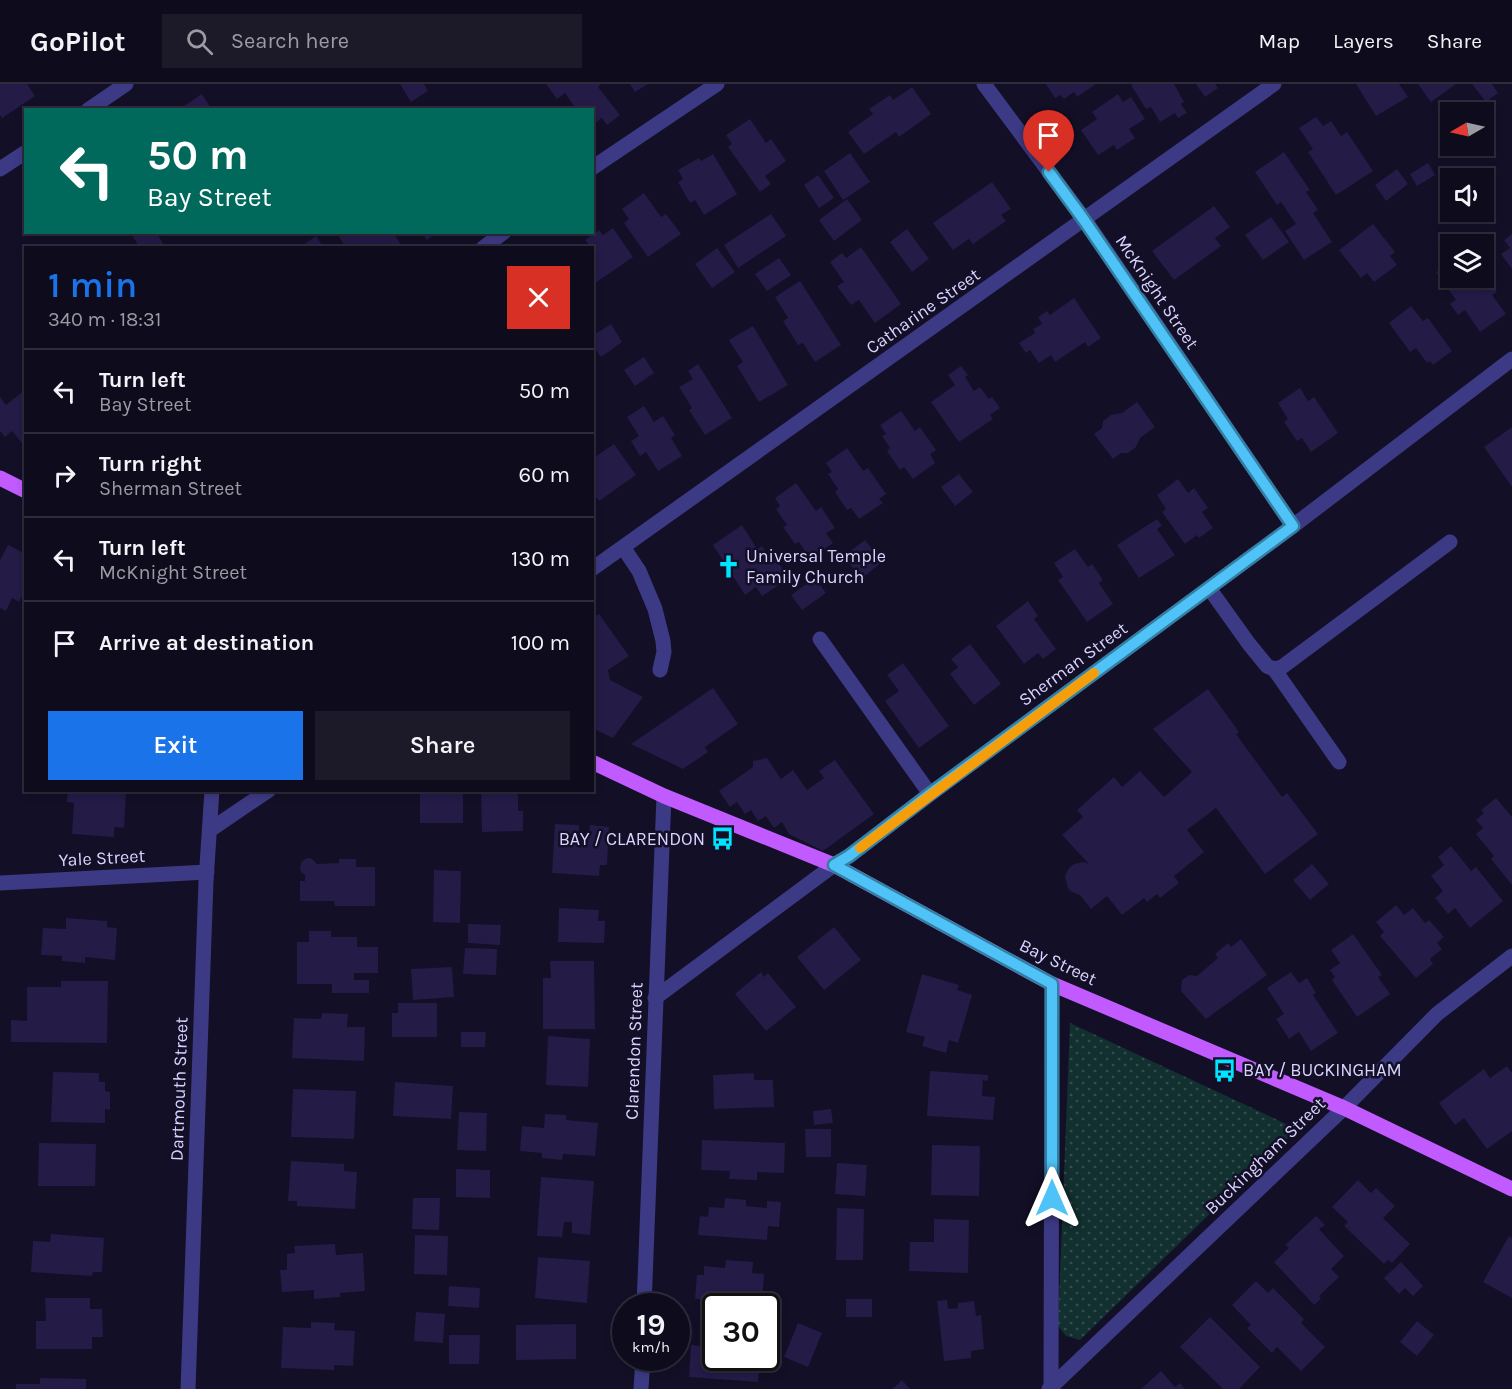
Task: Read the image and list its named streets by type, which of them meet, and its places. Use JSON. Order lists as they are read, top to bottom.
{
  "streets": {
    "main road": ["Bay Street"],
    "street": [
      "McKnight Street",
      "Catharine Street",
      "Sherman Street",
      "Yale Street",
      "Clarendon Street",
      "Dartmouth Street",
      "Buckingham Street"
    ]
  },
  "crossings": [
    ["McKnight Street", "Catharine Street"],
    ["McKnight Street", "Sherman Street"],
    ["Sherman Street", "Bay Street"],
    ["Sherman Street", "Clarendon Street"],
    ["Yale Street", "Dartmouth Street"],
    ["Bay Street", "Clarendon Street"],
    ["Bay Street", "Buckingham Street"]
  ],
  "places": {
    "church": ["Universal Temple Family Church"],
    "bus stop": ["BAY / CLARENDON", "BAY / BUCKINGHAM"]
  },
  "north": "left",
  "page": {
    "header": "GoPilot",
    "search": "Search here",
    "nav": ["Map", "Layers", "Share"],
    "turn": ["50 m", "Bay Street"],
    "heading": ["1 min", "340 m · 18:31"],
    "list": [
      {
        "name": "Turn left",
        "note": "Bay Street",
        "value": "50 m"
      },
      {
        "name": "Turn right",
        "note": "Sherman Street",
        "value": "60 m"
      },
      {
        "name": "Turn left",
        "note": "McKnight Street",
        "value": "130 m"
      },
      {
        "name": "Arrive at destination",
        "value": "100 m"
      }
    ],
    "buttons": ["Exit", "Share"],
    "speed": "19 km/h",
    "limit": "30"
  }
}
